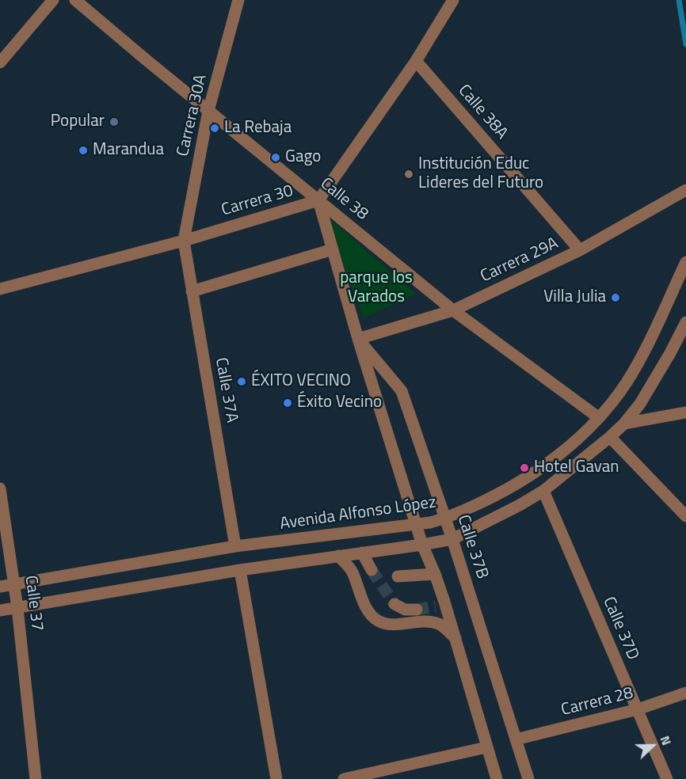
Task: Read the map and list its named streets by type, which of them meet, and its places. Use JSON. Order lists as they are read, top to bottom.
{
  "streets": {
    "street": [
      "Calle 38A",
      "Carrera 30A",
      "Calle 38",
      "Carrera 30",
      "Carrera 29A",
      "Calle 37A",
      "Avenida Alfonso López",
      "Calle 37B",
      "Calle 37",
      "Calle 37D",
      "Carrera 28"
    ]
  },
  "crossings": [
    ["Calle 38A", "Carrera 30"],
    ["Calle 38A", "Carrera 29A"],
    ["Carrera 30A", "Calle 38"],
    ["Carrera 30A", "Carrera 30"],
    ["Carrera 30A", "Calle 37A"],
    ["Calle 38", "Carrera 30"],
    ["Calle 38", "Carrera 29A"],
    ["Calle 38", "Avenida Alfonso López"],
    ["Calle 38", "Calle 37B"],
    ["Carrera 30", "Calle 37A"],
    ["Carrera 30", "Calle 37B"],
    ["Carrera 29A", "Calle 37B"],
    ["Calle 37A", "Avenida Alfonso López"],
    ["Avenida Alfonso López", "Calle 37B"],
    ["Avenida Alfonso López", "Calle 37"],
    ["Calle 37B", "Carrera 28"],
    ["Calle 37D", "Carrera 28"]
  ],
  "parks": ["parque los Varados"],
  "places": [
    "Popular",
    "La Rebaja",
    "Marandua",
    "Gago",
    "Institución Educ Lideres del Futuro",
    "Villa Julia",
    "ÉXITO VECINO",
    "Éxito Vecino",
    "Hotel Gavan"
  ],
  "north": "right"
}
